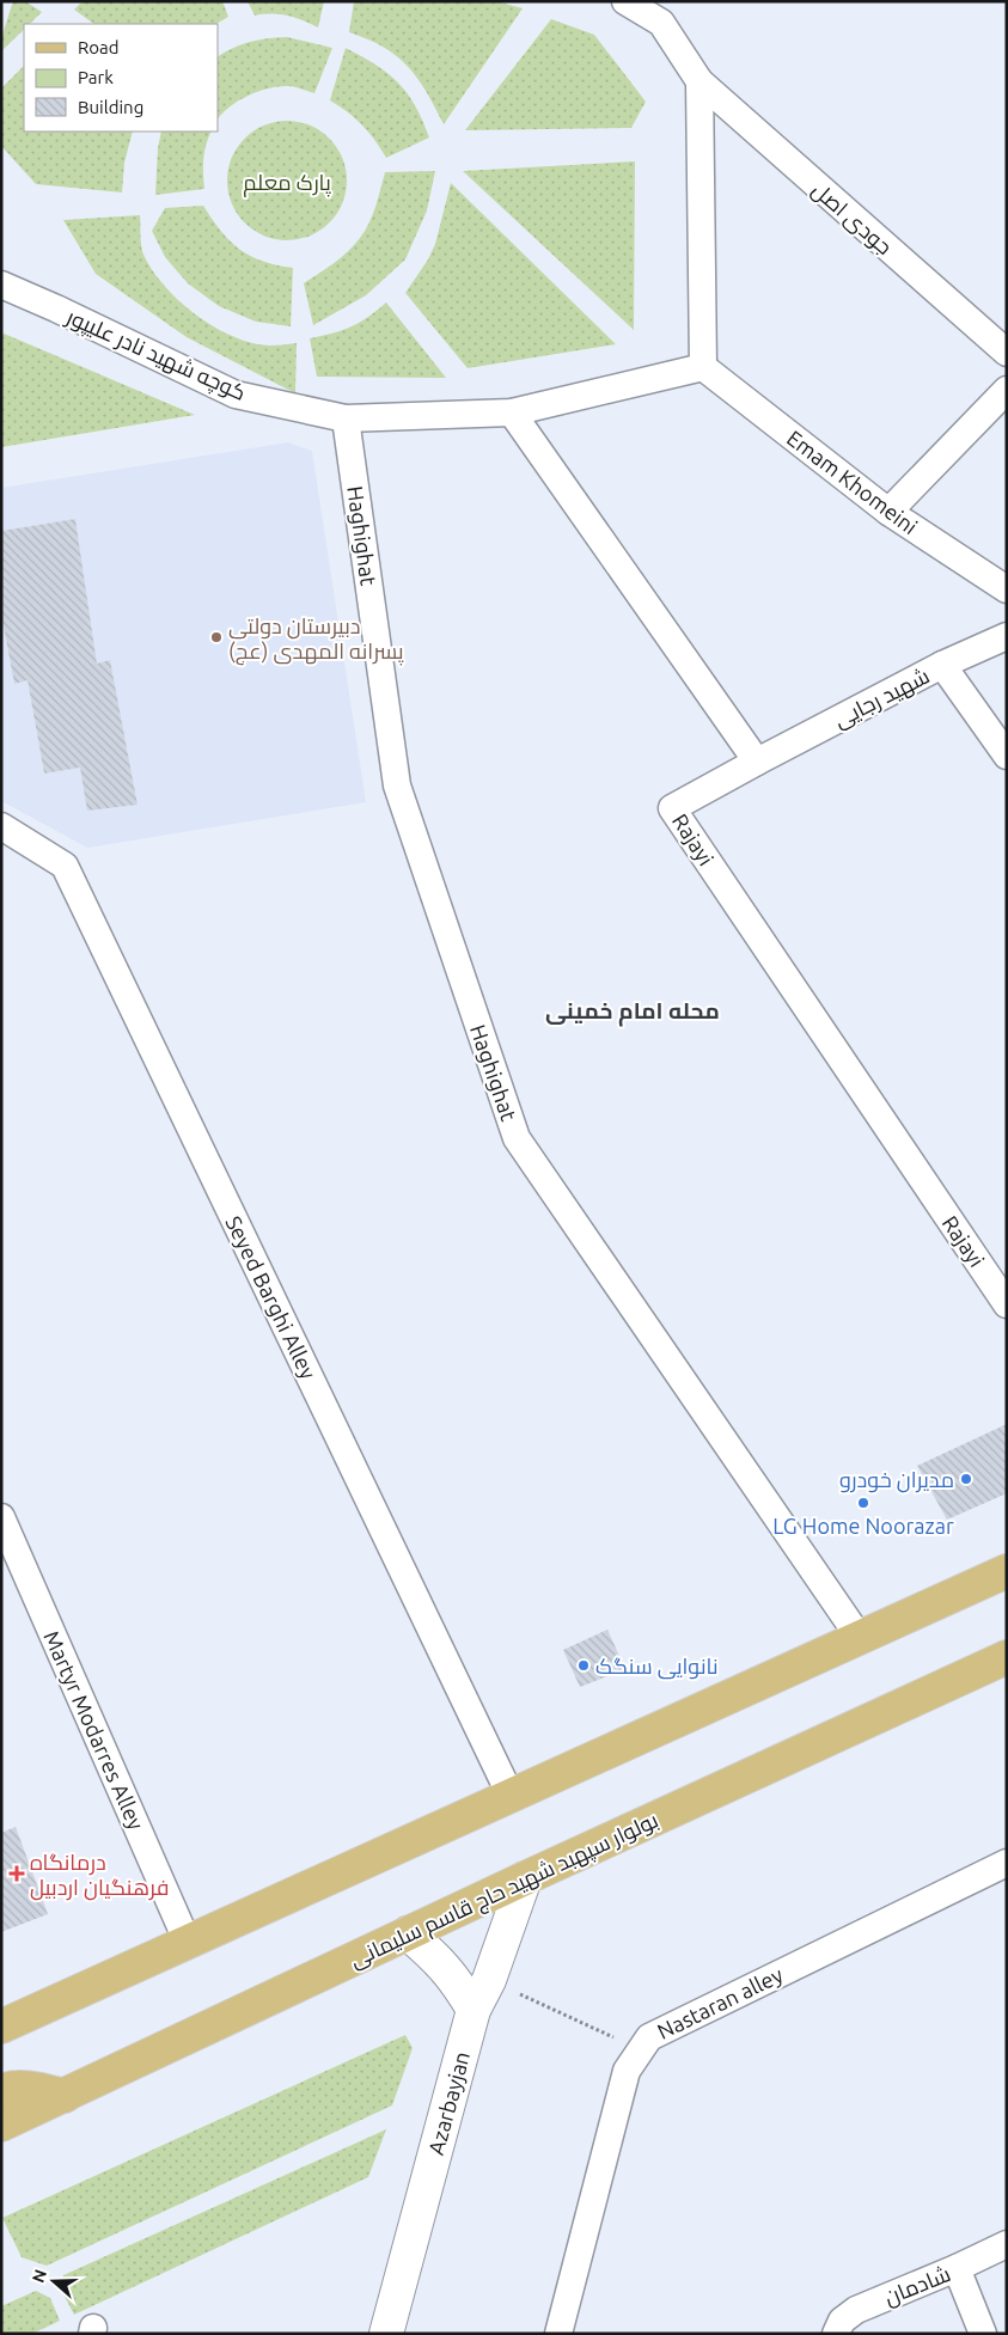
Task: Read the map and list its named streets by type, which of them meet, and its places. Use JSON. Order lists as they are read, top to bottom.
{
  "streets": {
    "main road": ["بولوار سپهبد شهید حاج قاسم سلیمانی"],
    "street": [
      "جودی اصل",
      "کوچه شهید نادر علیپور",
      "Emam Khomeini",
      "Haghighat",
      "شهید رجایی",
      "Rajayi",
      "Seyed Barghi Alley",
      "Martyr Modarres Alley",
      "Nastaran alley",
      "Azarbayjan",
      "شادمان"
    ]
  },
  "crossings": [
    ["کوچه شهید نادر علیپور", "Emam Khomeini"],
    ["کوچه شهید نادر علیپور", "Haghighat"],
    ["شهید رجایی", "Rajayi"],
    ["بولوار سپهبد شهید حاج قاسم سلیمانی", "Azarbayjan"]
  ],
  "districts": ["محله امام خمینی"],
  "parks": ["پارک معلم"],
  "places": {
    "other": [
      "دبیرستان دولتی پسرانه المهدی (عج)",
      "مدیران خودرو",
      "LG Home Noorazar",
      "نانوایی سنگک"
    ],
    "health": ["درمانگاه فرهنگیان اردبیل"]
  },
  "legend": ["Road", "Park", "Building"],
  "north": "left"
}
